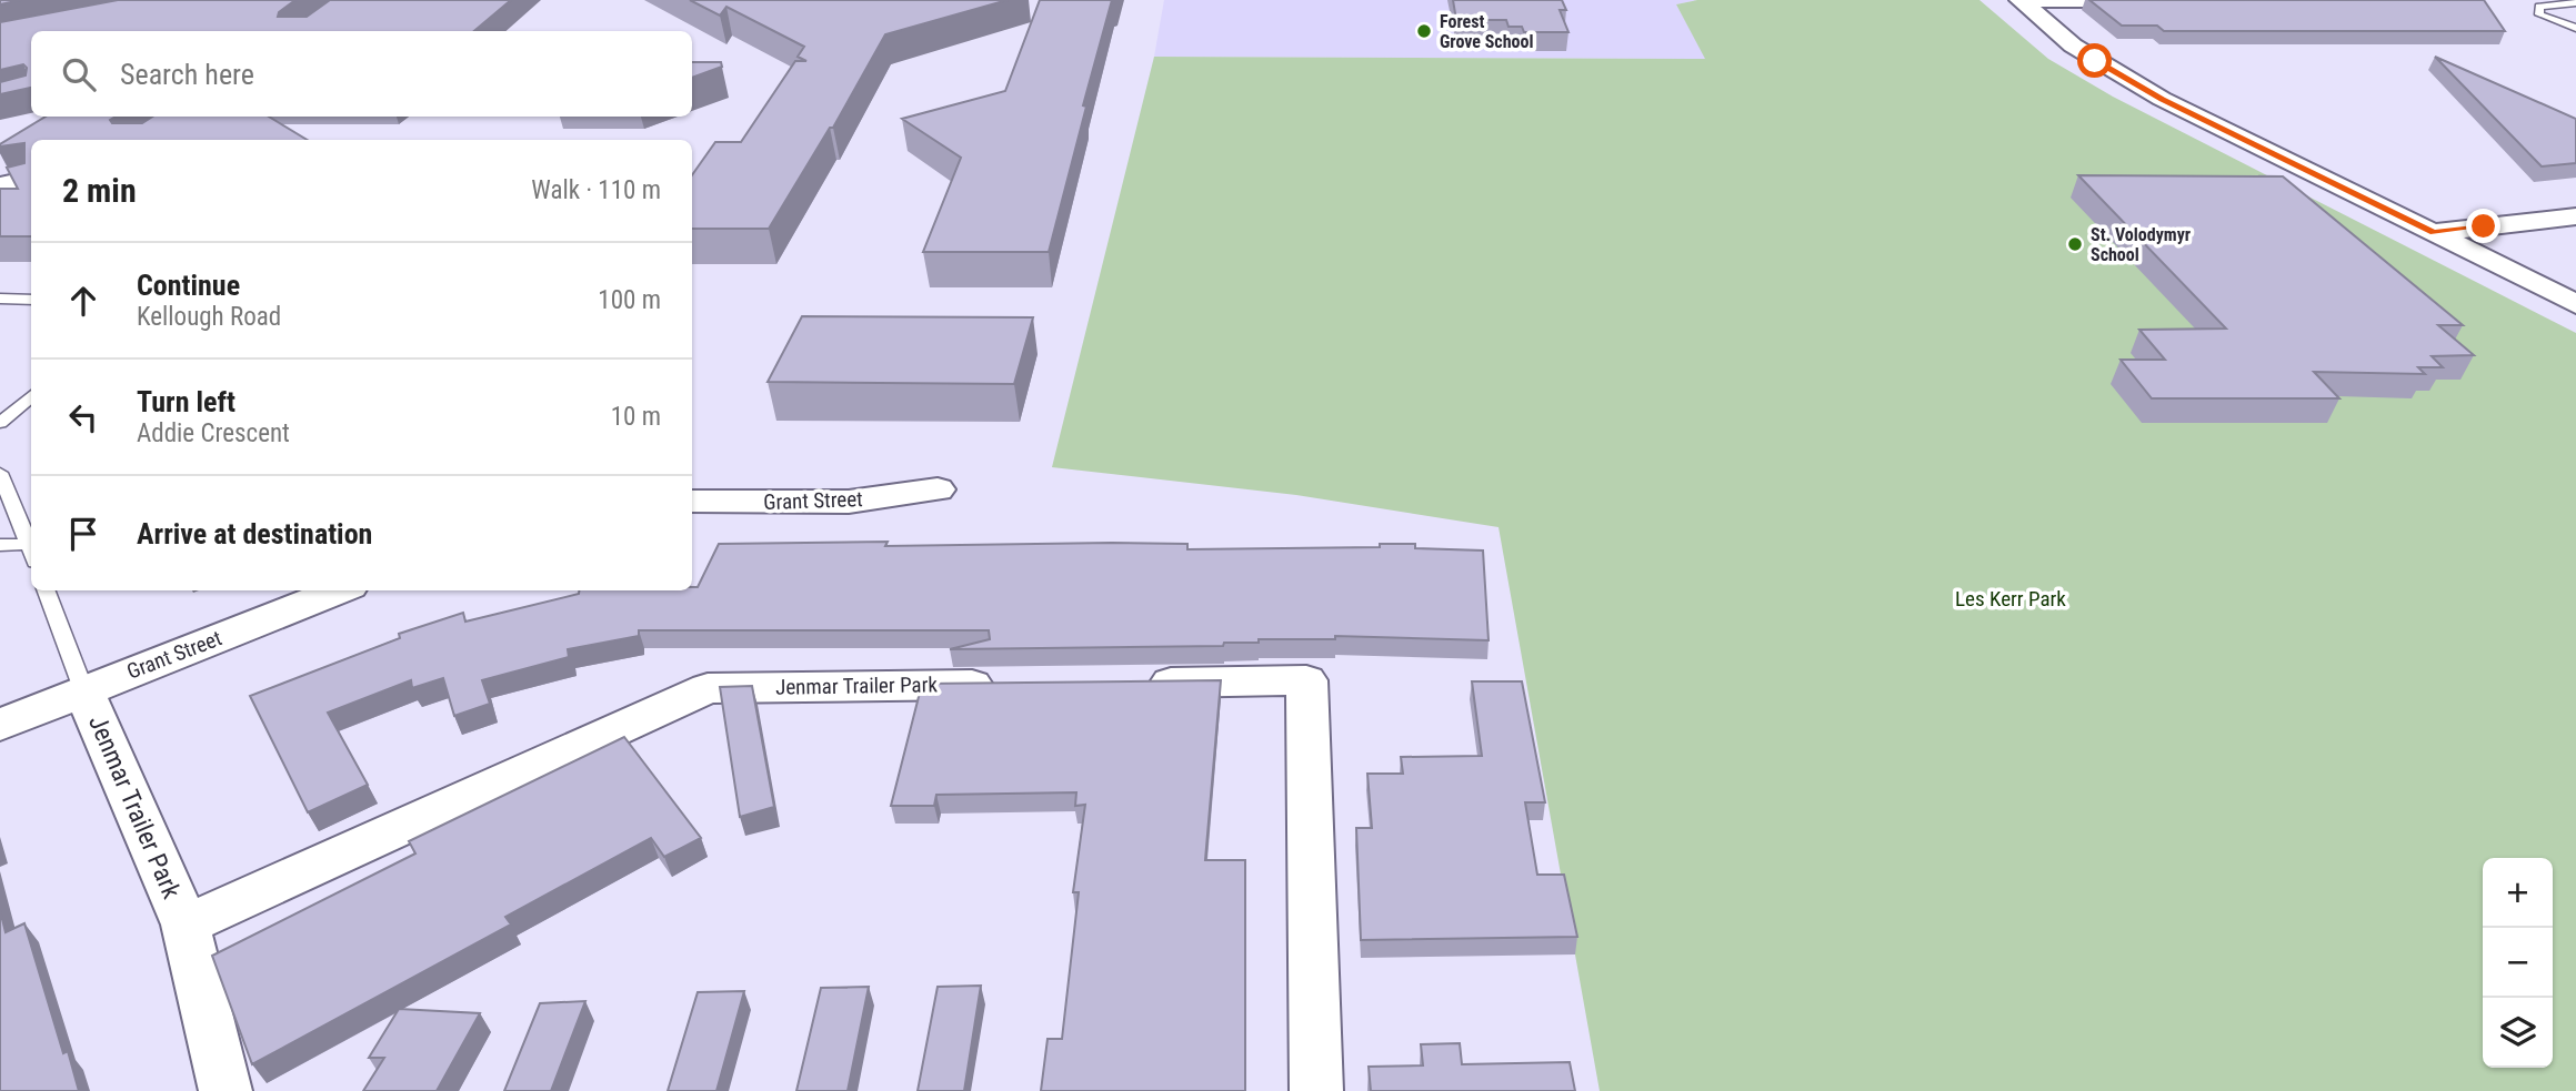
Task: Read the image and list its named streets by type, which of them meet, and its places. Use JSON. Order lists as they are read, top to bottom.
{
  "streets": {
    "street": ["Grant Street", "Jenmar Trailer Park"]
  },
  "crossings": [
    ["Grant Street", "Jenmar Trailer Park"]
  ],
  "parks": ["Les Kerr Park"],
  "places": ["Forest Grove School", "St. Volodymyr School"],
  "page": {
    "search": "Search here",
    "heading": ["2 min", "Walk · 110 m"],
    "list": [
      ["Continue", "Kellough Road", "100 m"],
      ["Turn left", "Addie Crescent", "10 m"],
      "Arrive at destination"
    ],
    "map_buttons": ["+", "−"]
  }
}
